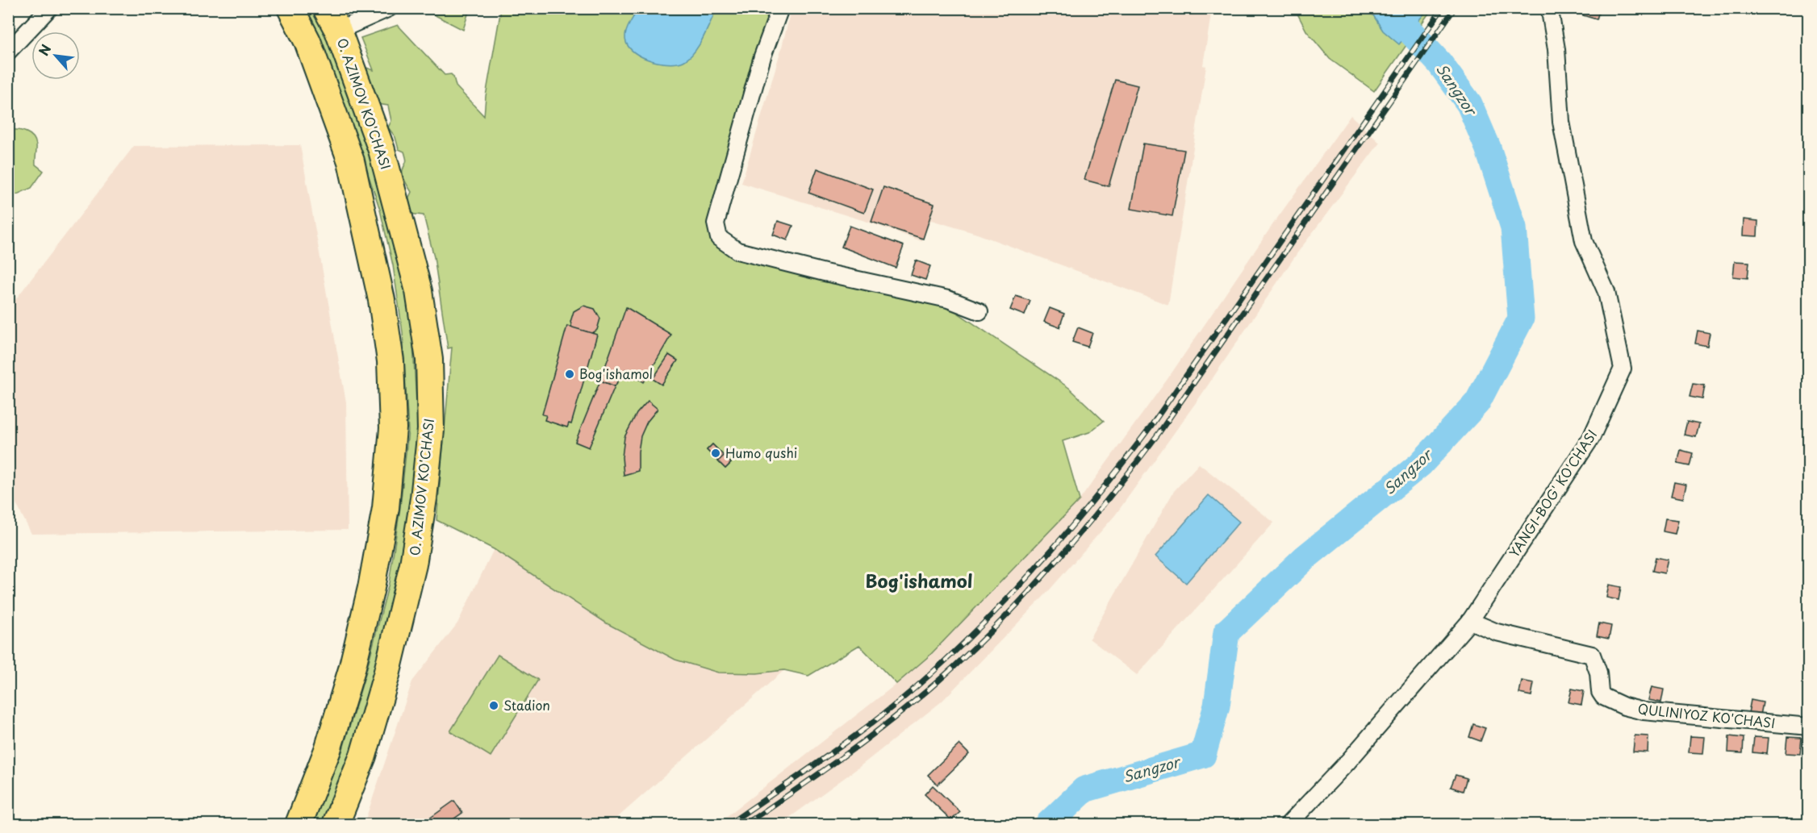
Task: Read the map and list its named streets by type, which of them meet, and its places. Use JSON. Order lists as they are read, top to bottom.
{
  "streets": {
    "main road": ["O. AZIMOV KO'CHASI"],
    "street": ["YANGI-BOG' KO'CHASI", "QULINIYOZ KO'CHASI"]
  },
  "crossings": [
    ["YANGI-BOG' KO'CHASI", "QULINIYOZ KO'CHASI"]
  ],
  "districts": ["Bog'ishamol"],
  "water": ["Sangzor"],
  "places": ["Bog'ishamol", "Humo qushi", "Stadion"],
  "north": "top left"
}
